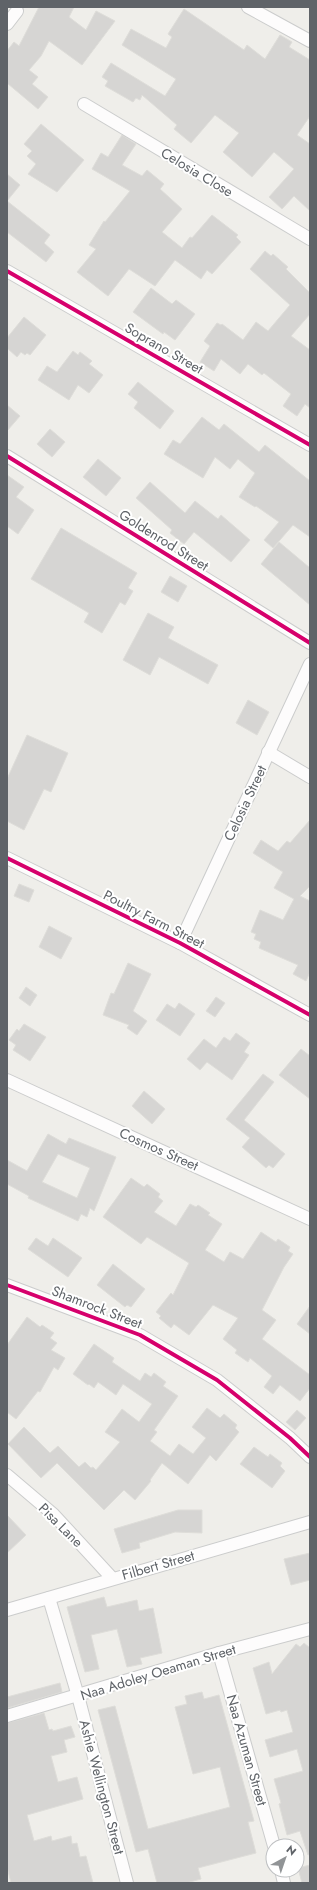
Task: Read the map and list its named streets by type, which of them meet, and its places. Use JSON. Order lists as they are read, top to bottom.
{
  "streets": {
    "street": [
      "Celosia Close",
      "Soprano Street",
      "Goldenrod Street",
      "Celosia Street",
      "Poultry Farm Street",
      "Cosmos Street",
      "Shamrock Street",
      "Pisa Lane",
      "Filbert Street",
      "Naa Adoley Oeaman Street",
      "Naa Azuman Street",
      "Ashie Wellington Street"
    ]
  },
  "crossings": [
    ["Celosia Street", "Poultry Farm Street"],
    ["Pisa Lane", "Filbert Street"],
    ["Filbert Street", "Ashie Wellington Street"],
    ["Naa Adoley Oeaman Street", "Naa Azuman Street"],
    ["Naa Adoley Oeaman Street", "Ashie Wellington Street"]
  ],
  "north": "top right"
}
